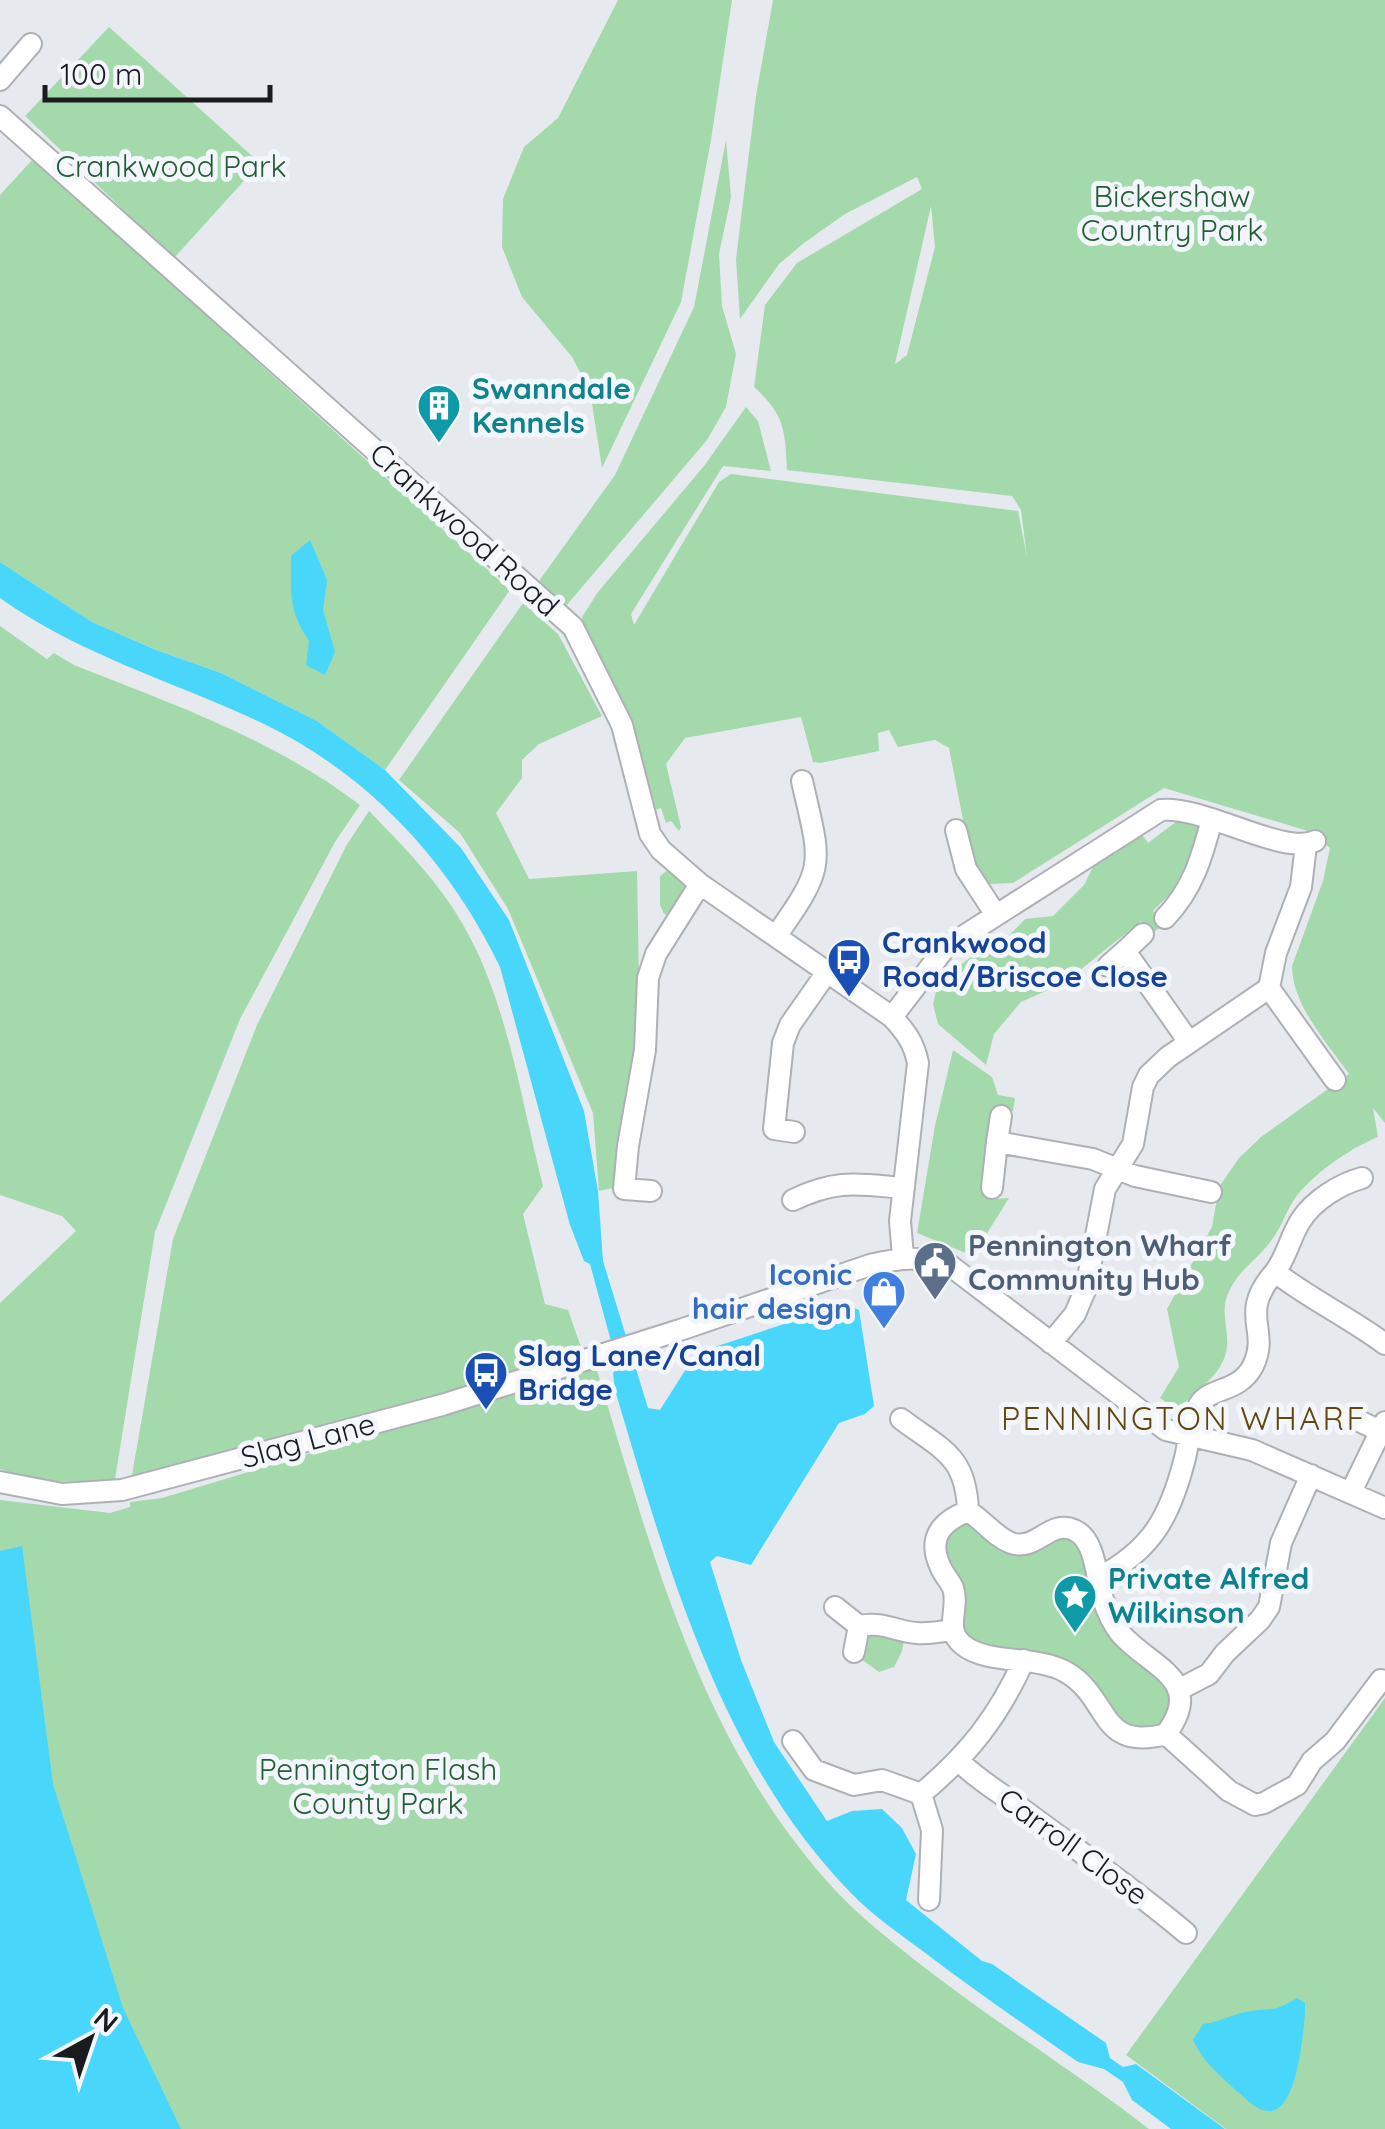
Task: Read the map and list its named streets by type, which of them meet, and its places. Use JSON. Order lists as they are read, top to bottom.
{
  "streets": {
    "street": ["Crankwood Road", "Slag Lane", "Carroll Close"]
  },
  "crossings": [
    ["Crankwood Road", "Slag Lane"]
  ],
  "districts": ["PENNINGTON WHARF"],
  "parks": ["Crankwood Park", "Bickershaw Country Park", "Pennington Flash County Park"],
  "places": {
    "building": ["Swanndale Kennels"],
    "bus stop": ["Crankwood Road/Briscoe Close", "Slag Lane/Canal Bridge"],
    "public building": ["Pennington Wharf Community Hub"],
    "shop": ["Iconic hair design"],
    "place": ["Private Alfred Wilkinson"]
  },
  "scale_bar": "100 m",
  "north": "top right"
}
